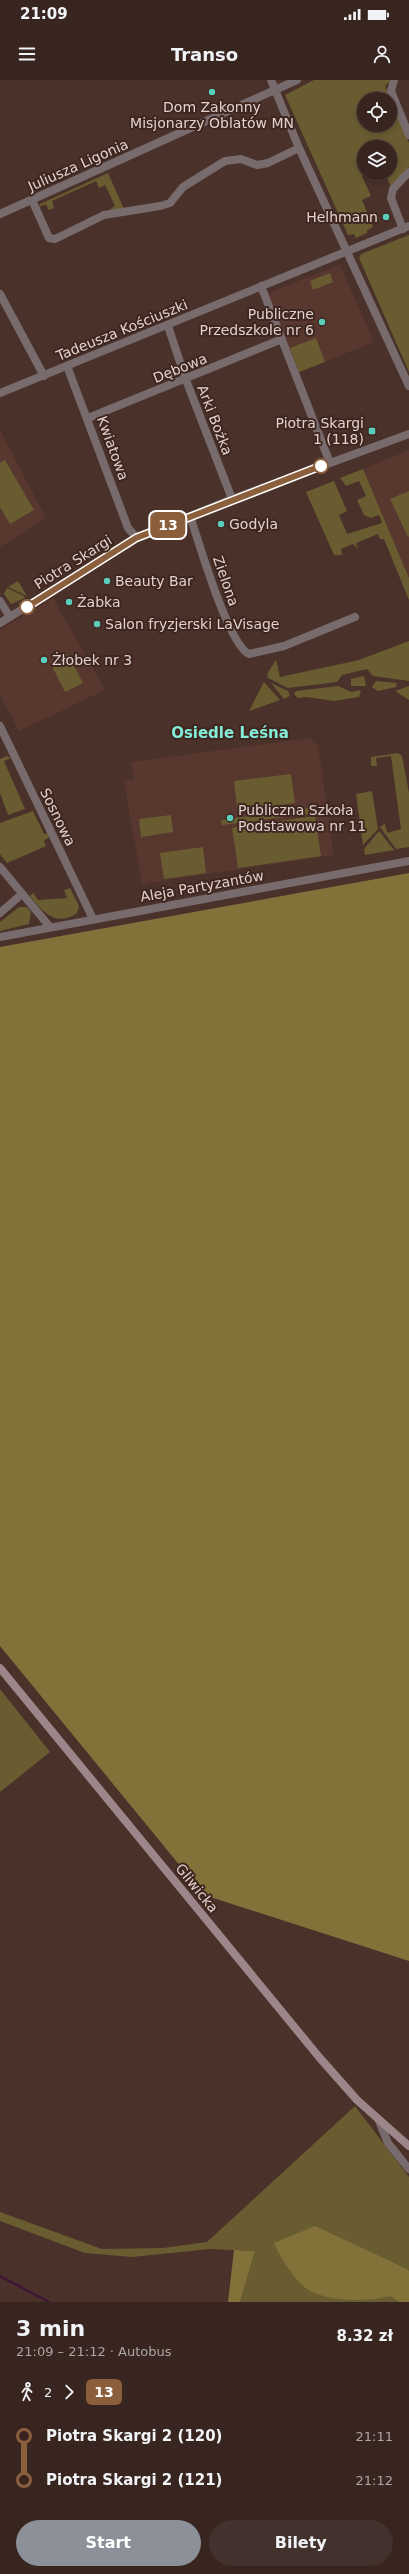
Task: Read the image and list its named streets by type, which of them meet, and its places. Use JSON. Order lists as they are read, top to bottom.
{
  "streets": {
    "main road": ["Gliwicka"],
    "street": [
      "Juliusza Ligonia",
      "Tadeusza Kościuszki",
      "Dębowa",
      "Arki Bożka",
      "Kwiatowa",
      "Piotra Skargi",
      "Zielona",
      "Sosnowa",
      "Aleja Partyzantów"
    ]
  },
  "crossings": [
    ["Tadeusza Kościuszki", "Arki Bożka"],
    ["Tadeusza Kościuszki", "Kwiatowa"],
    ["Dębowa", "Arki Bożka"],
    ["Dębowa", "Kwiatowa"],
    ["Arki Bożka", "Piotra Skargi"],
    ["Kwiatowa", "Piotra Skargi"],
    ["Piotra Skargi", "Zielona"],
    ["Sosnowa", "Aleja Partyzantów"]
  ],
  "districts": ["Osiedle Leśna"],
  "places": {
    "other": [
      "Dom Zakonny Misjonarzy Oblatów MN",
      "Helhmann",
      "Publiczne Przedszkole nr 6",
      "Godyla",
      "Beauty Bar",
      "Żabka",
      "Salon fryzjerski LaVisage",
      "Żłobek nr 3",
      "Publiczna Szkoła Podstawowa nr 11"
    ],
    "transit": ["Piotra Skargi 1 (118)"]
  },
  "lines": ["bus line 13"],
  "page": {
    "status": "21:09",
    "header": "Transo",
    "on_map": "13",
    "heading": ["3 min", "21:09 – 21:12 · Autobus", "8.32 zł"],
    "legs": ["2", "13"],
    "list": [
      {
        "name": "Piotra Skargi 2 (120)",
        "value": "21:11"
      },
      {
        "name": "Piotra Skargi 2 (121)",
        "value": "21:12"
      }
    ],
    "buttons": ["Start", "Bilety"]
  }
}
